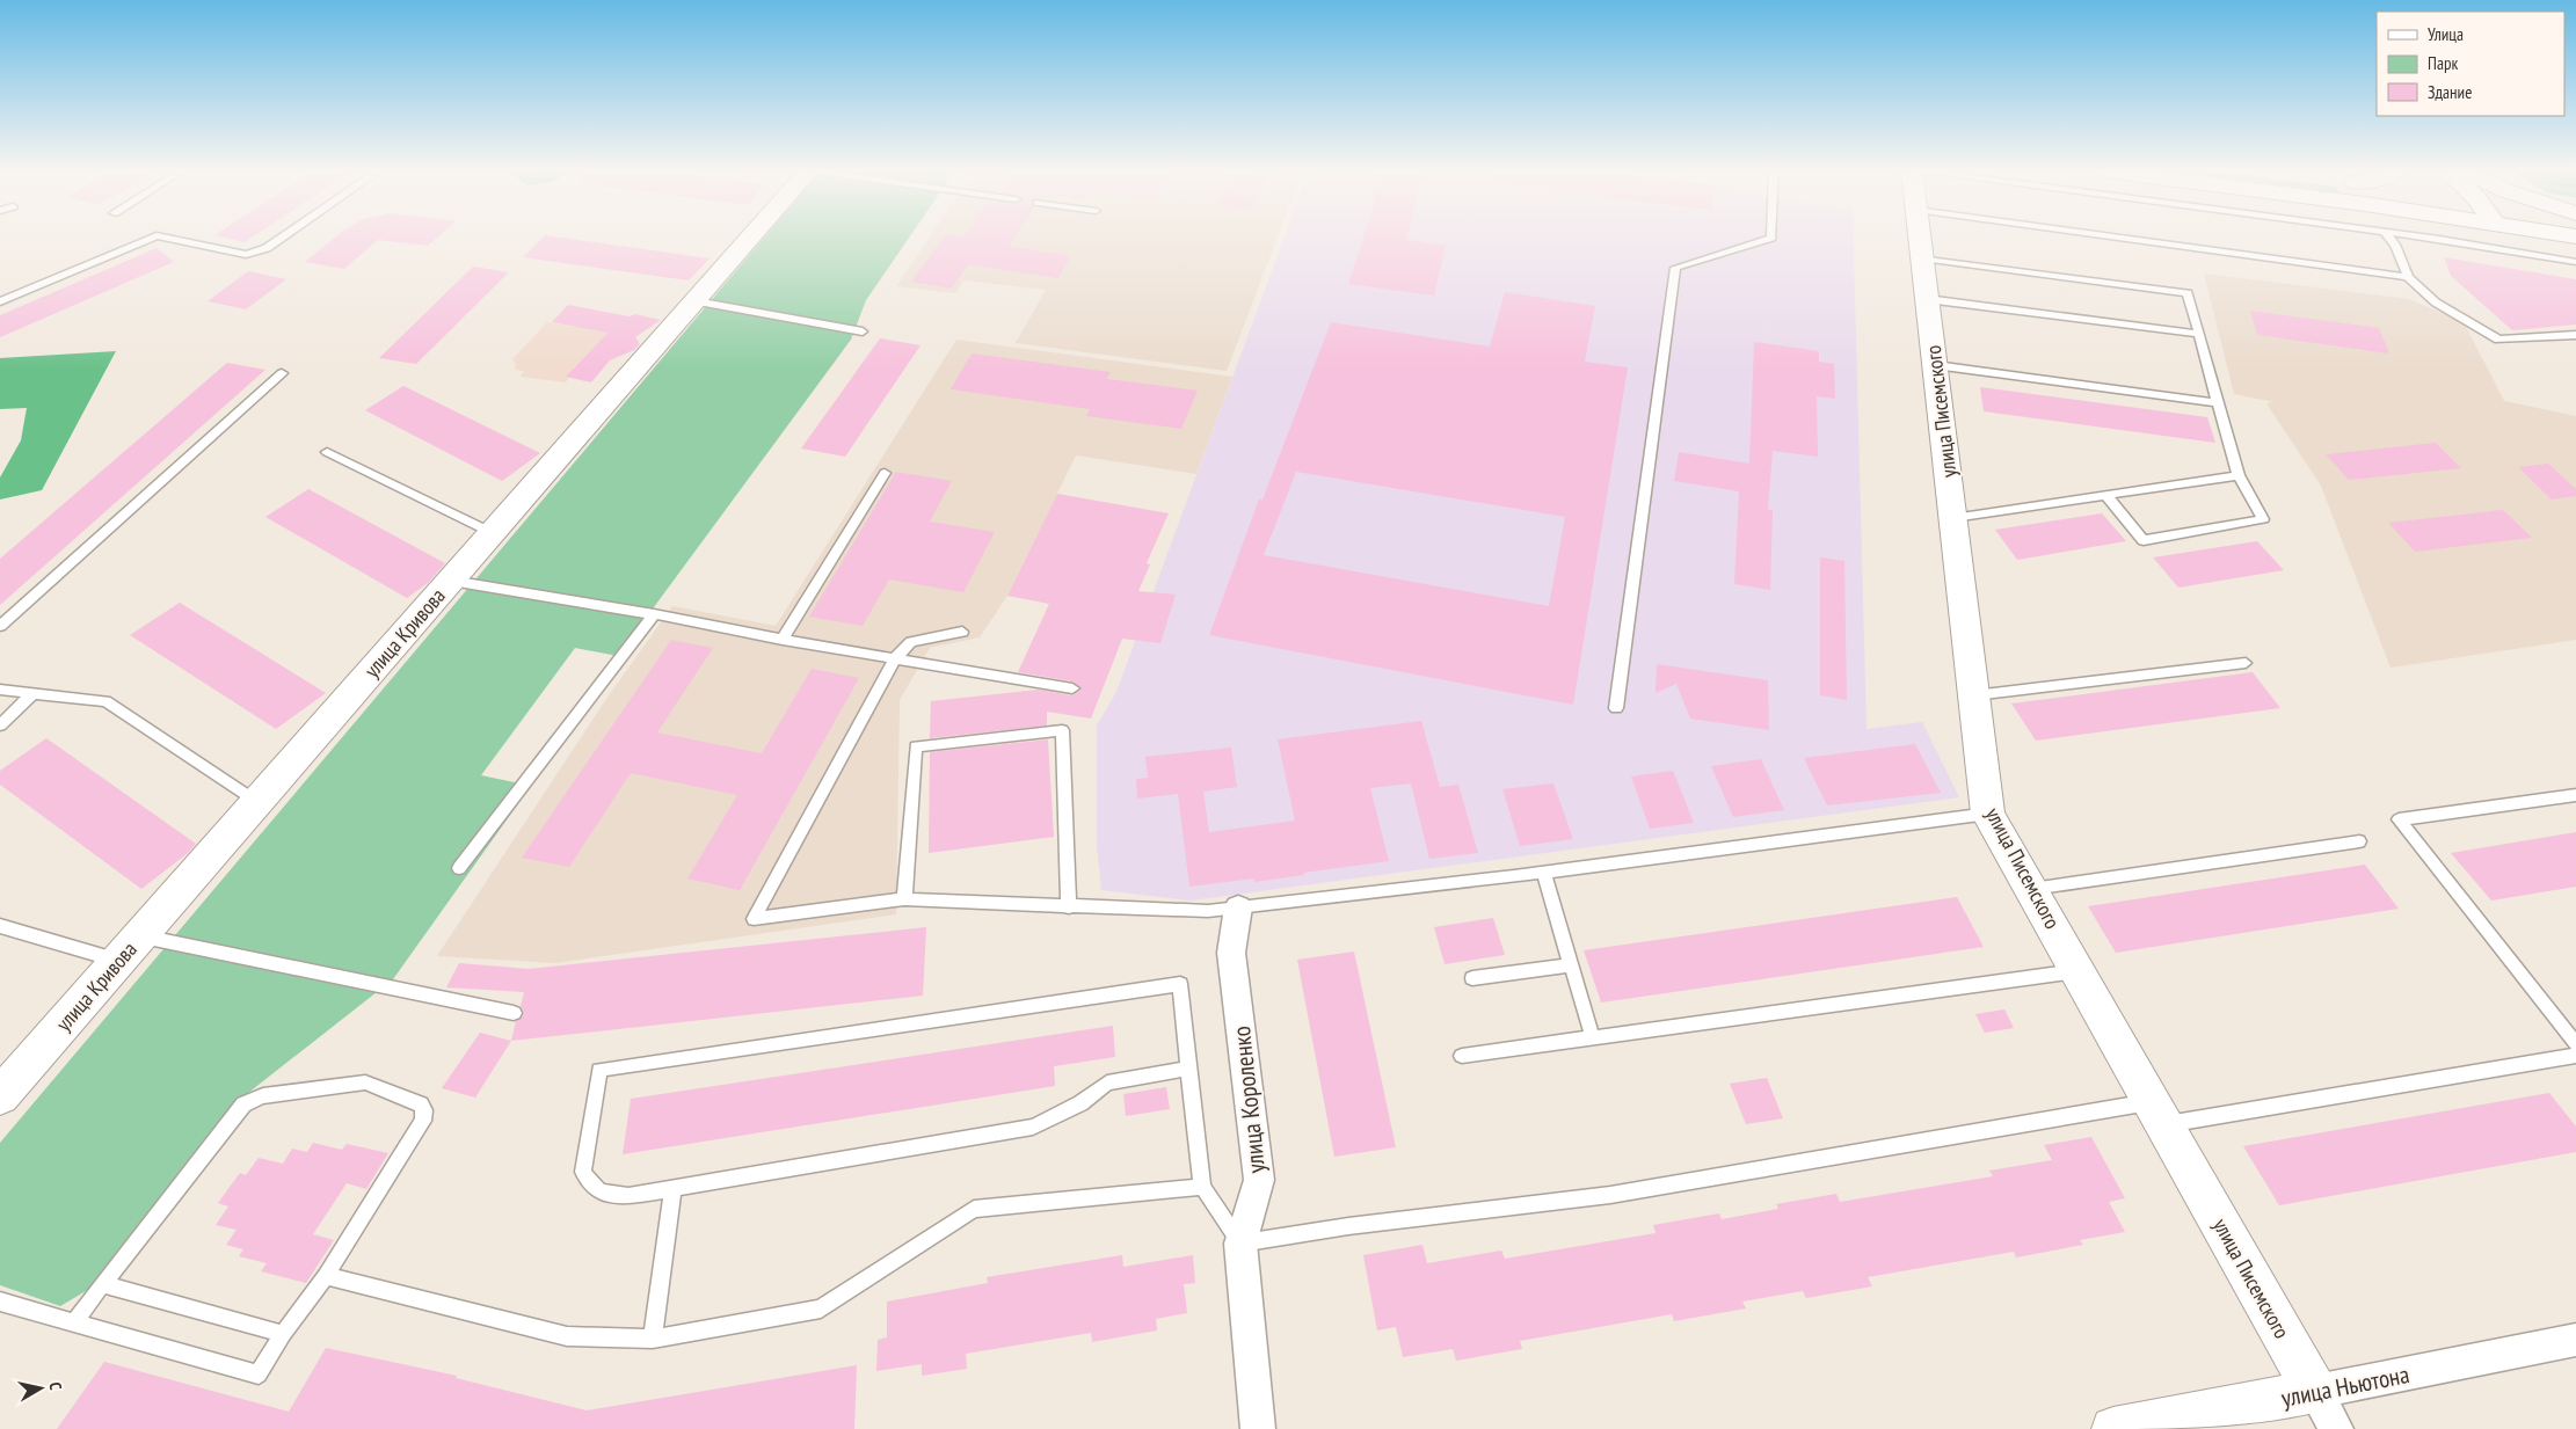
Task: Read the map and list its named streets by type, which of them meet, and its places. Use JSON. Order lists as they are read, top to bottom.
{
  "streets": {
    "street": [
      "улица Писемского",
      "улица Кривова",
      "улица Короленко",
      "улица Ньютона"
    ]
  },
  "crossings": [
    ["улица Писемского", "улица Ньютона"]
  ],
  "legend": ["Улица", "Парк", "Здание"],
  "north": "right"
}
